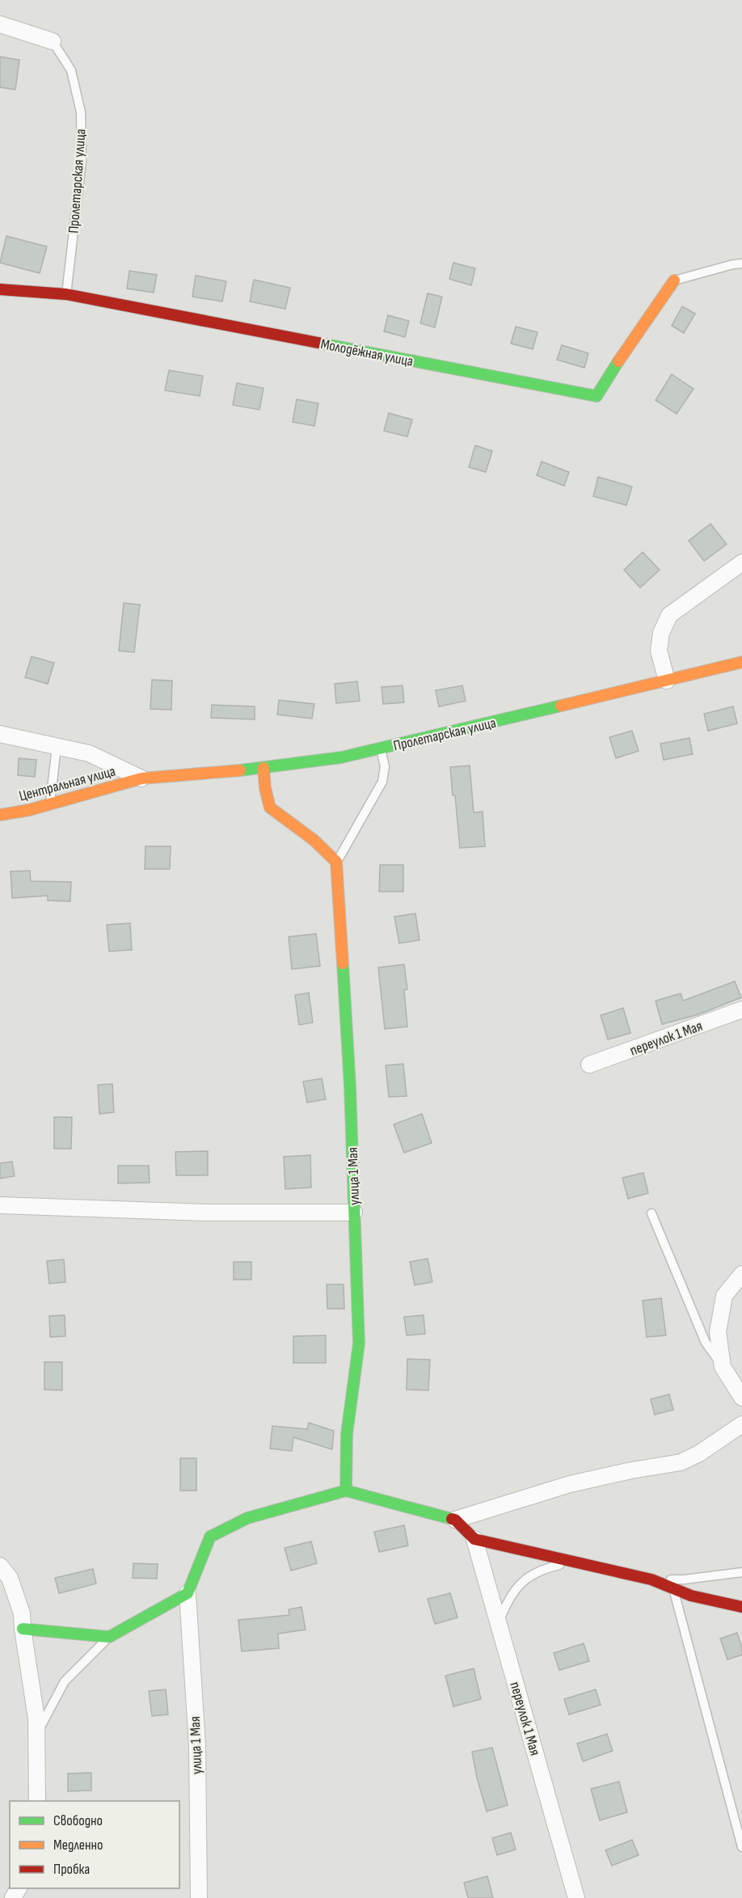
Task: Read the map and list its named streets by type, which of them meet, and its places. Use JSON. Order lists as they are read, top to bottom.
{
  "streets": {
    "street": [
      "Пролетарская улица",
      "Молодёжная улица",
      "Центральная улица",
      "переулок 1 Мая",
      "улица 1 Мая"
    ]
  },
  "crossings": [
    ["Пролетарская улица", "Молодёжная улица"],
    ["Пролетарская улица", "Центральная улица"]
  ],
  "legend": ["Свободно", "Медленно", "Пробка"]
}
